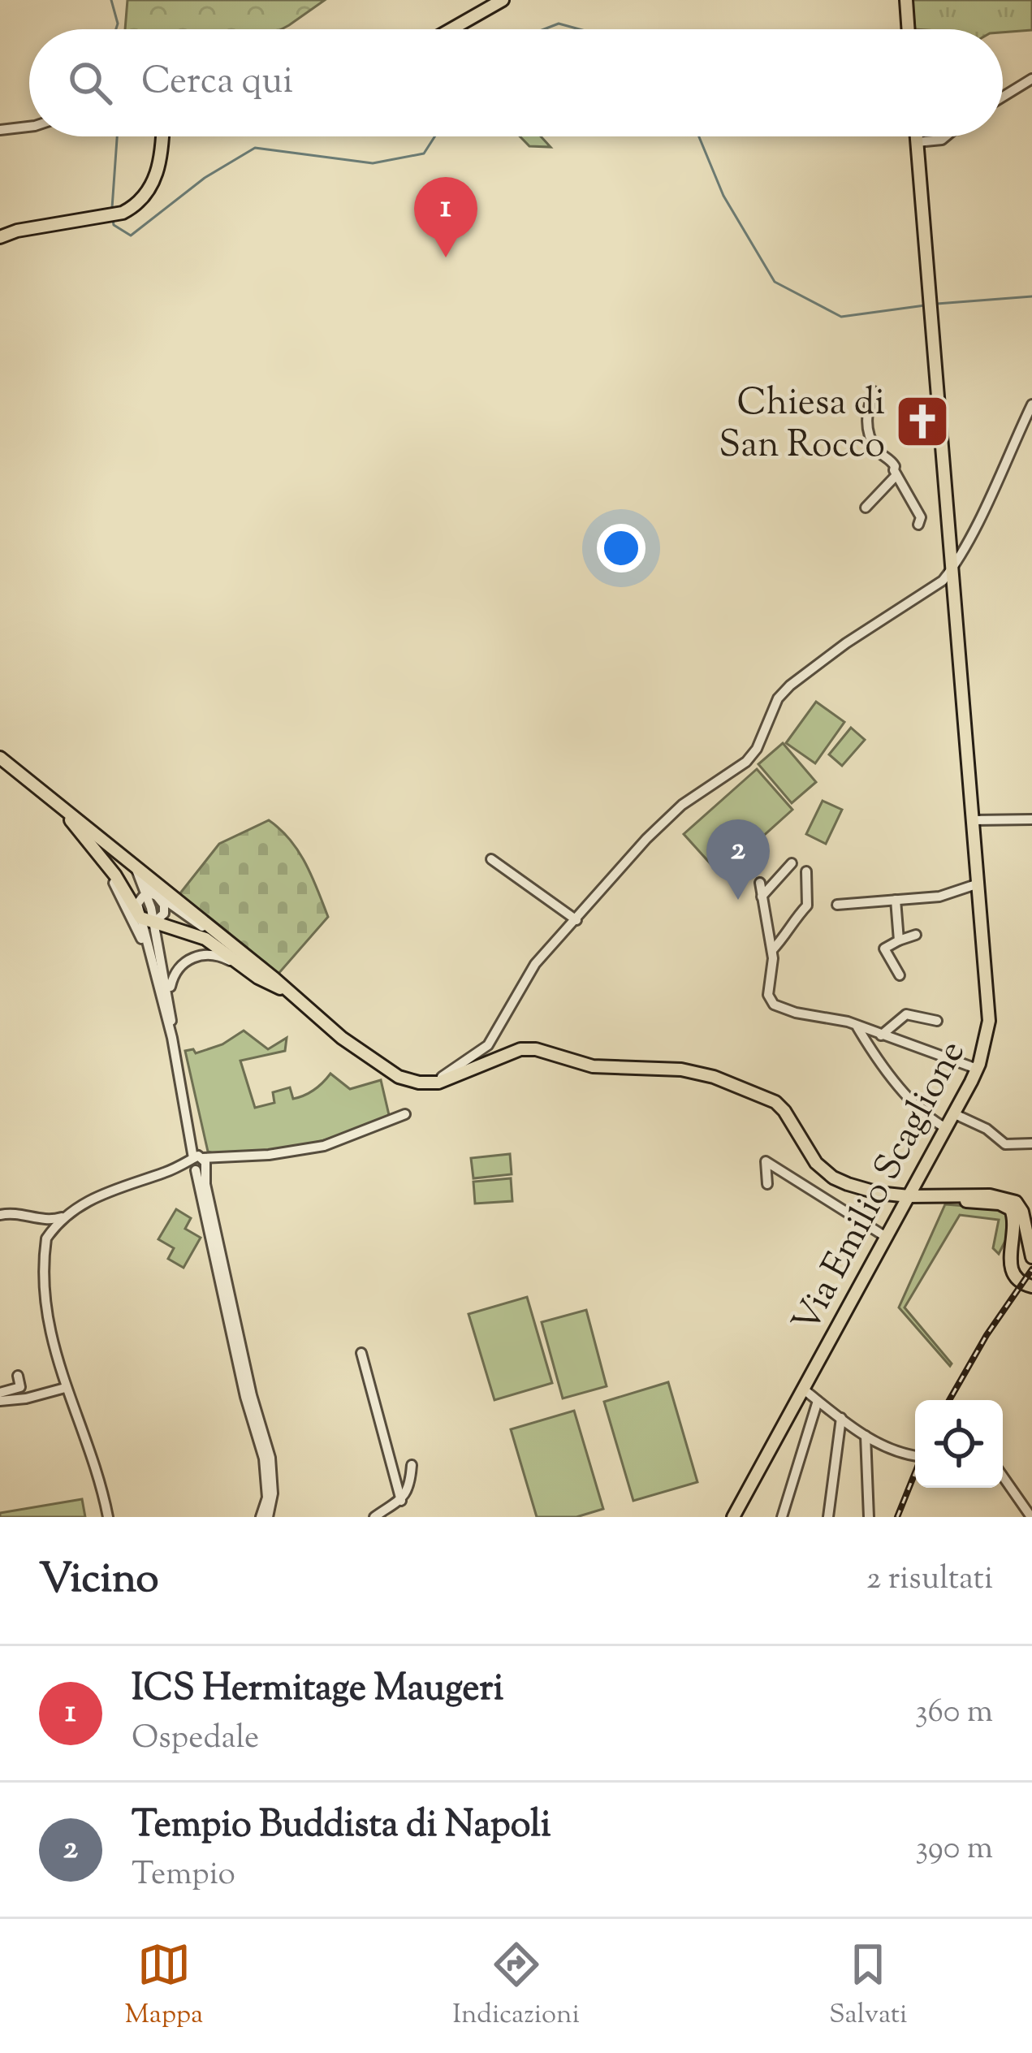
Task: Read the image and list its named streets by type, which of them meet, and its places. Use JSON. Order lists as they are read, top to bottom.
{
  "streets": {
    "main road": ["Via Emilio Scaglione"]
  },
  "places": {
    "church": ["Chiesa di San Rocco"]
  },
  "page": {
    "search": "Cerca qui",
    "pins": ["1", "2"],
    "heading": ["Vicino", "2 risultati"],
    "list": [
      {
        "mark": "1",
        "name": "ICS Hermitage Maugeri",
        "note": "Ospedale",
        "value": "360 m"
      },
      {
        "mark": "2",
        "name": "Tempio Buddista di Napoli",
        "note": "Tempio",
        "value": "390 m"
      }
    ],
    "nav": ["Mappa", "Indicazioni", "Salvati"]
  }
}
